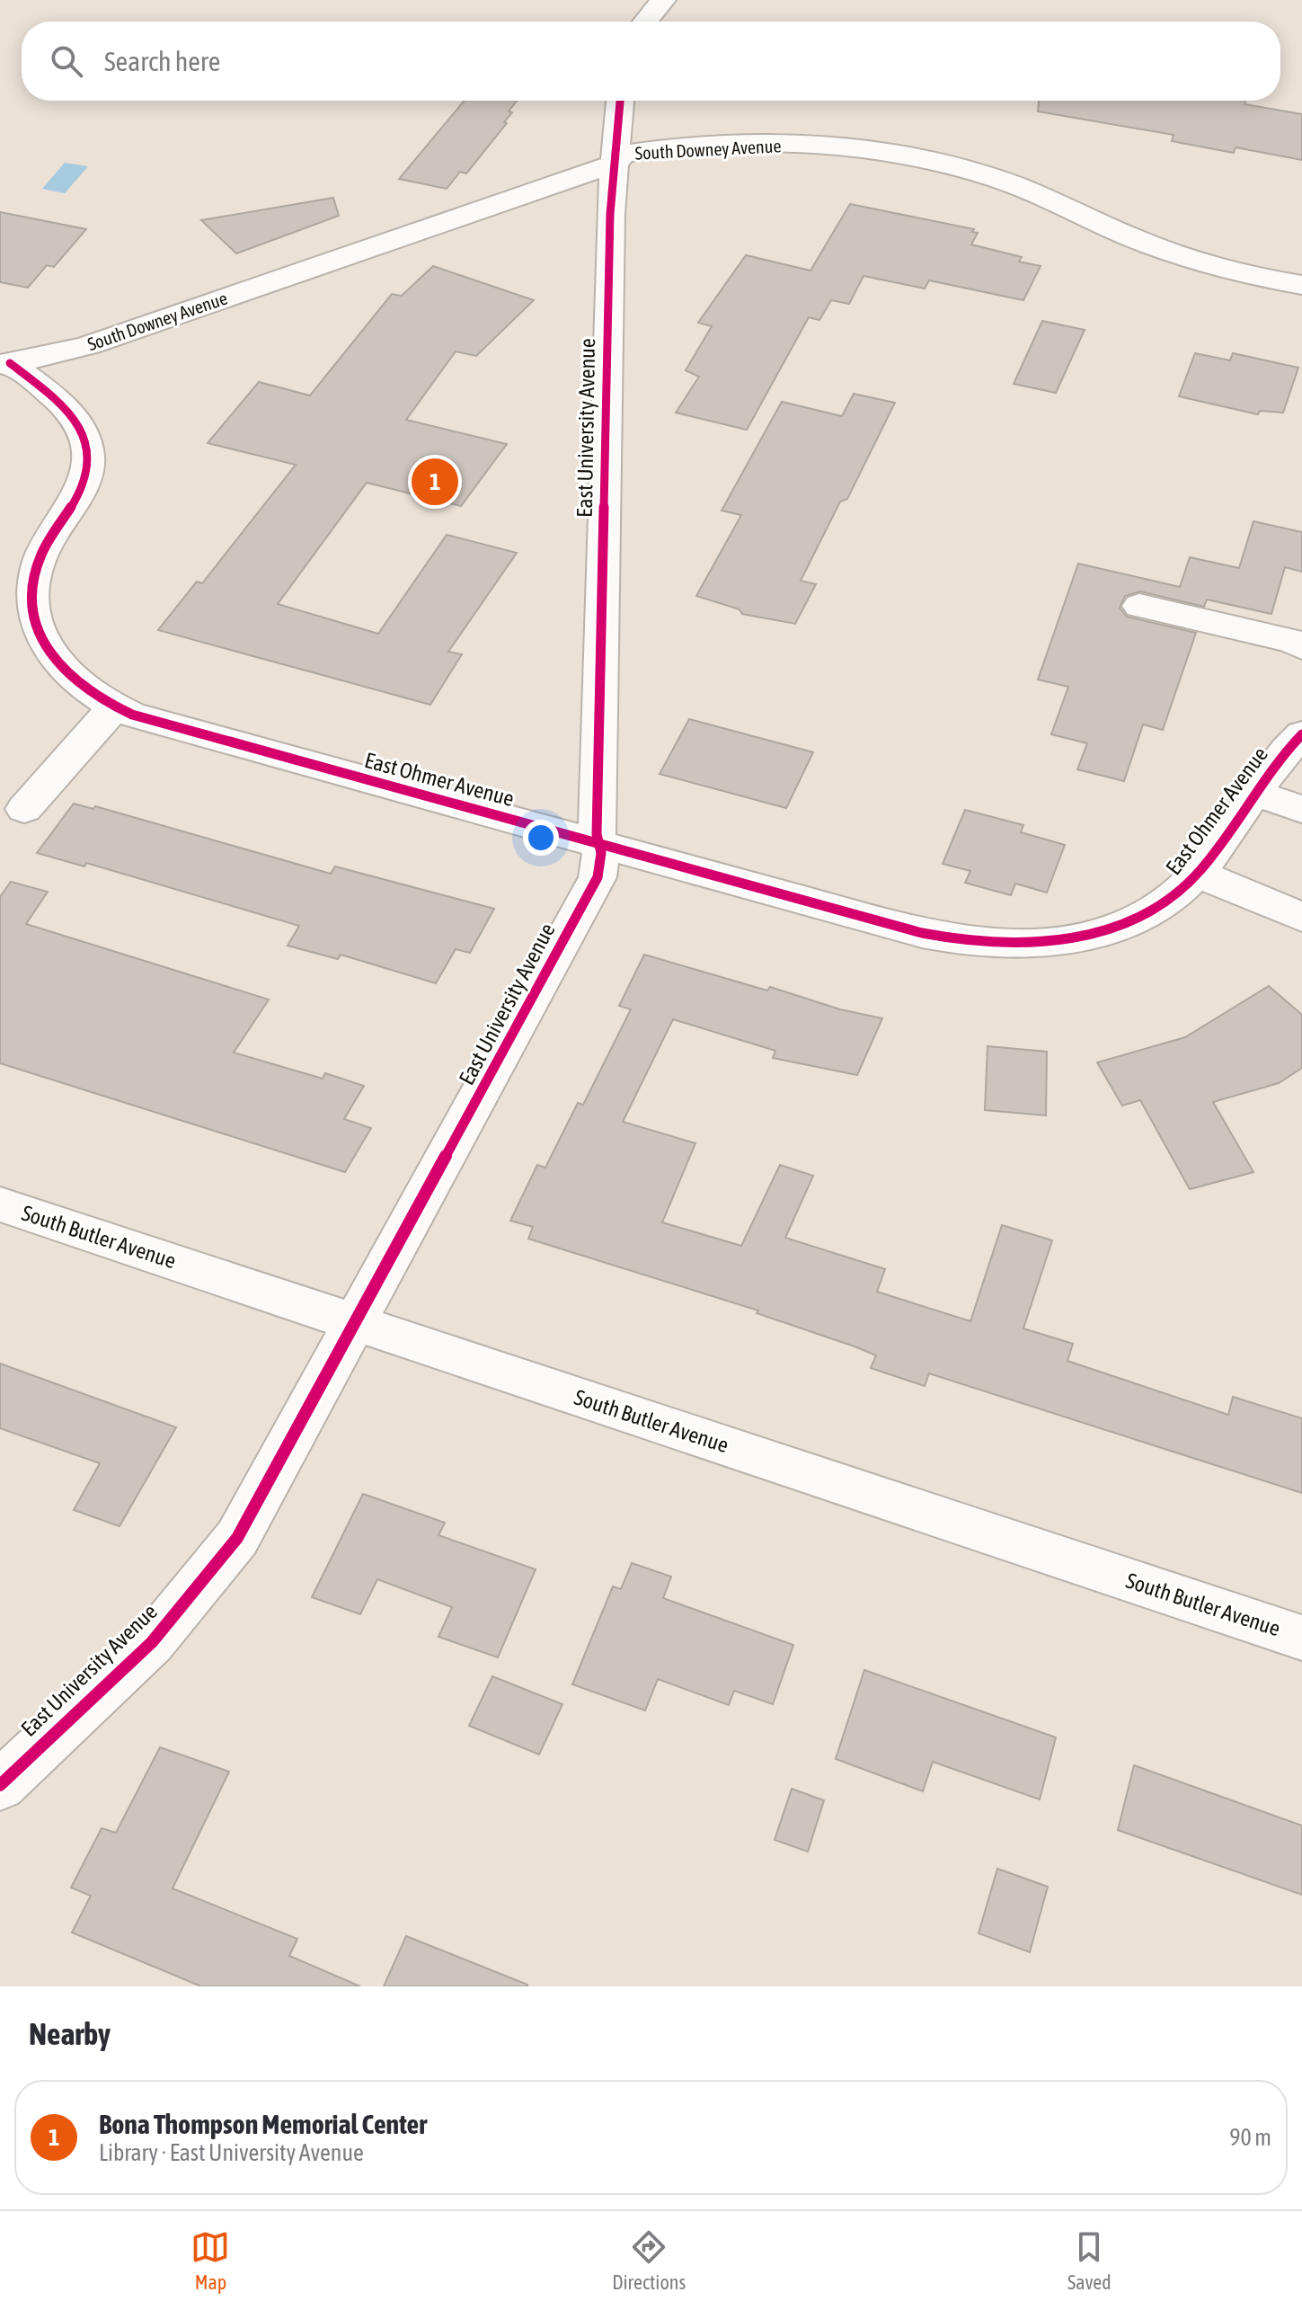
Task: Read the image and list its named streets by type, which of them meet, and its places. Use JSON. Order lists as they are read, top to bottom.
{
  "streets": {
    "street": [
      "South Downey Avenue",
      "East University Avenue",
      "East Ohmer Avenue",
      "South Butler Avenue"
    ]
  },
  "crossings": [
    ["South Downey Avenue", "East University Avenue"],
    ["South Downey Avenue", "East Ohmer Avenue"],
    ["East University Avenue", "East Ohmer Avenue"],
    ["East University Avenue", "South Butler Avenue"]
  ],
  "page": {
    "search": "Search here",
    "pins": "1",
    "heading": "Nearby",
    "list": [
      {
        "mark": "1",
        "name": "Bona Thompson Memorial Center",
        "note": "Library · East University Avenue",
        "value": "90 m"
      }
    ],
    "nav": ["Map", "Directions", "Saved"]
  }
}
